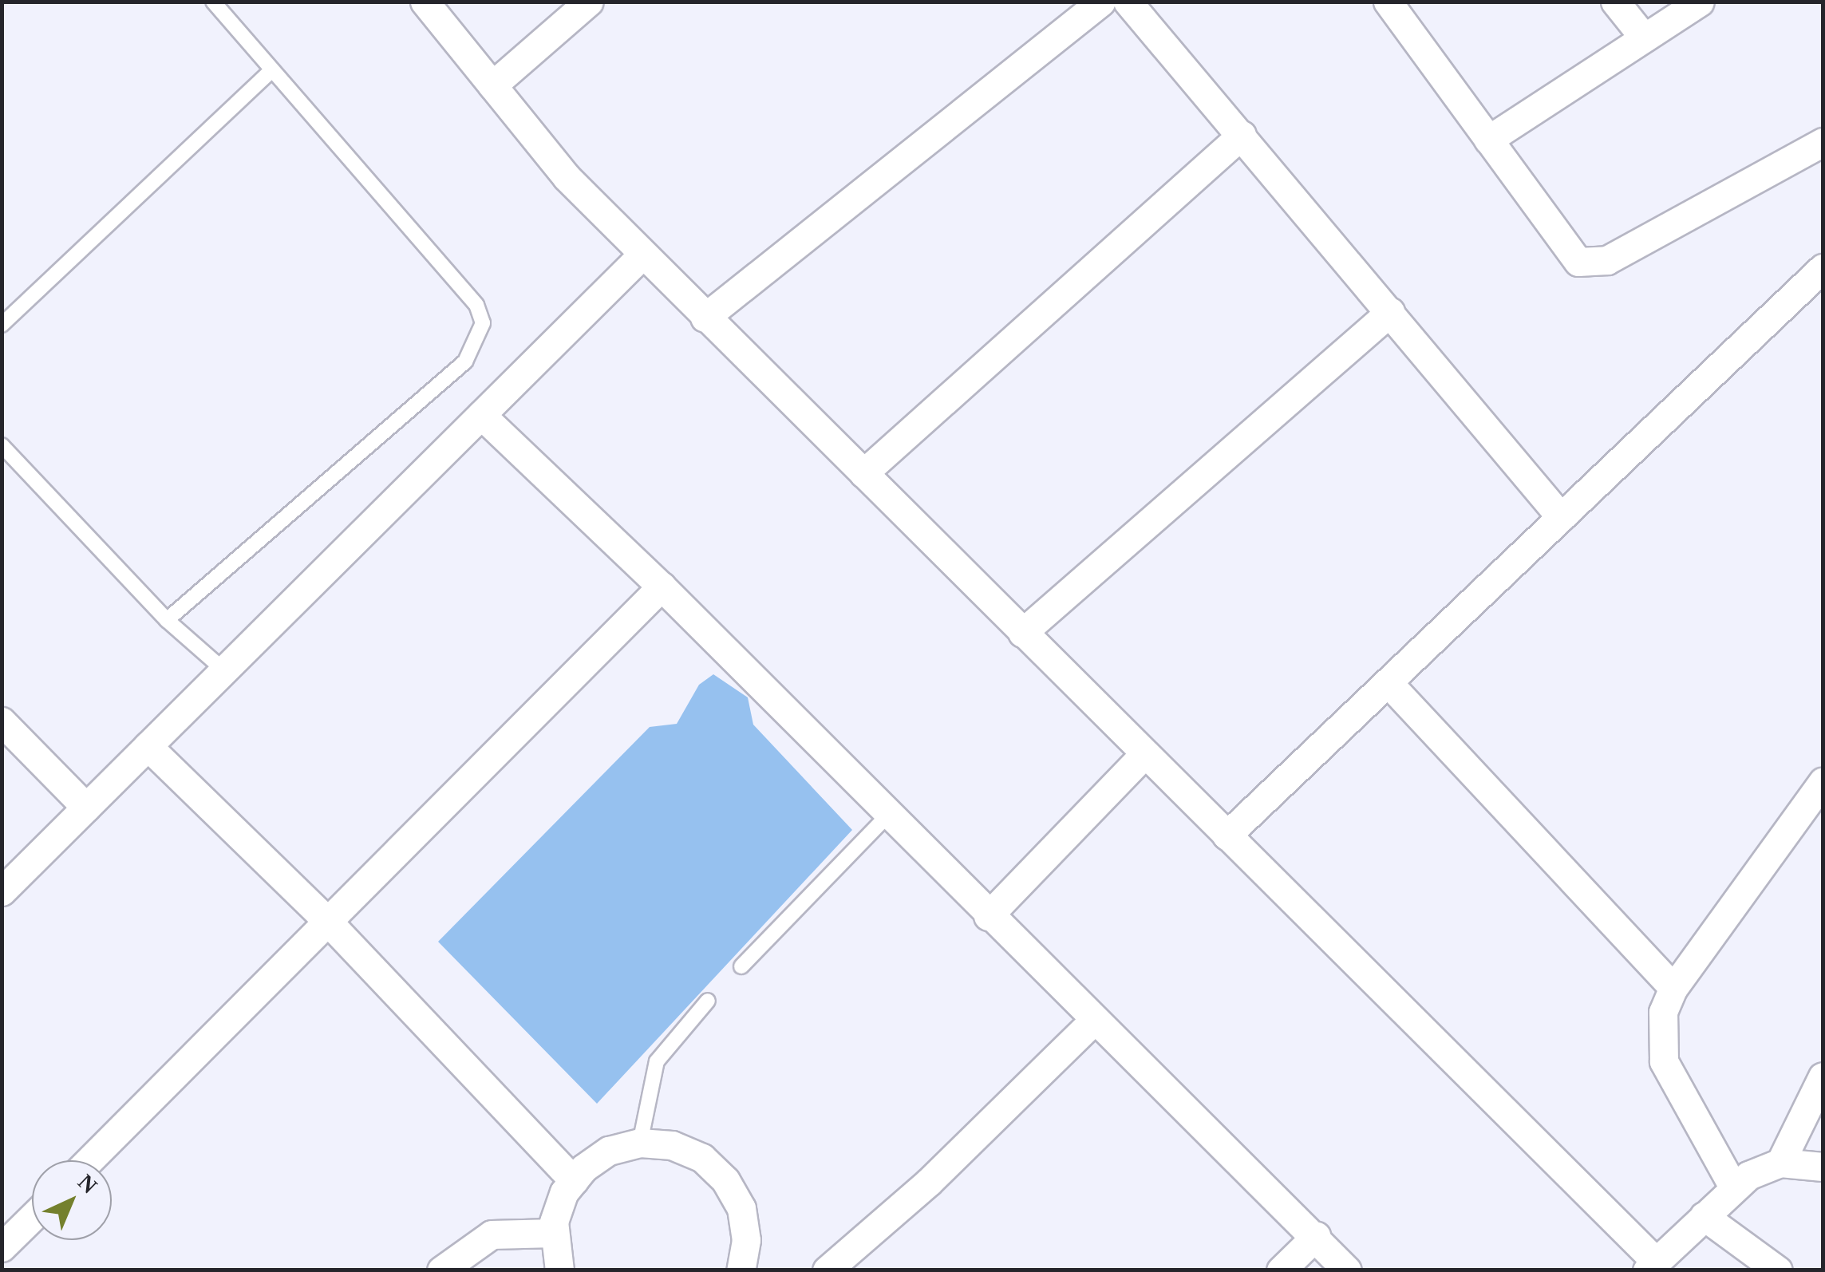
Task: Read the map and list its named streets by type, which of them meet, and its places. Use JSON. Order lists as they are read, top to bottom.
{
  "north": "top right"
}
